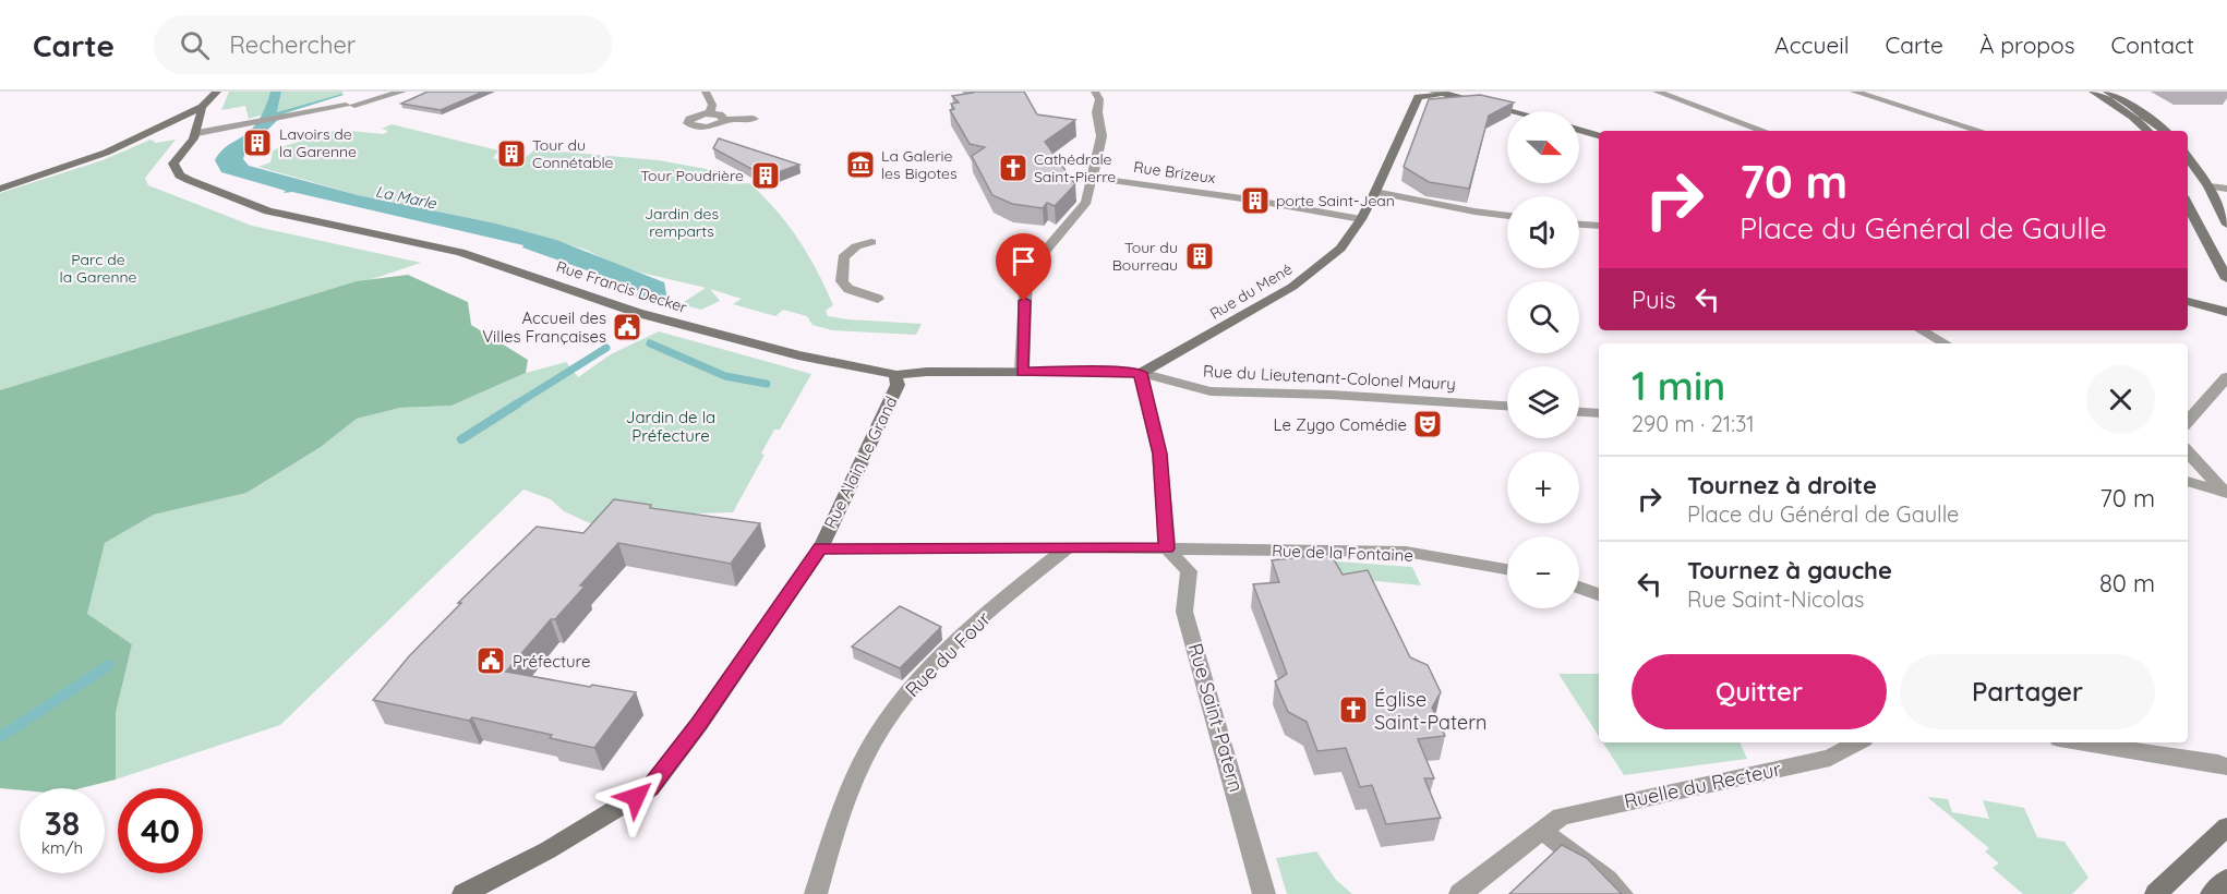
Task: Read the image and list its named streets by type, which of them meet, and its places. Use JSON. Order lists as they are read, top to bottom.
{
  "streets": {
    "street": [
      "Rue Brizeux",
      "Rue Francis Decker",
      "Rue du Mené",
      "Rue du Lieutenant-Colonel Maury",
      "Rue Alain Le Grand",
      "Rue de la Fontaine",
      "Rue du Four",
      "Rue Saint-Patern",
      "Ruelle du Recteur"
    ]
  },
  "crossings": [
    ["Rue Brizeux", "Rue du Mené"],
    ["Rue Francis Decker", "Rue du Mené"],
    ["Rue Francis Decker", "Rue du Lieutenant-Colonel Maury"],
    ["Rue Francis Decker", "Rue Alain Le Grand"],
    ["Rue du Mené", "Rue du Lieutenant-Colonel Maury"],
    ["Rue Alain Le Grand", "Rue de la Fontaine"],
    ["Rue de la Fontaine", "Rue du Four"],
    ["Rue de la Fontaine", "Rue Saint-Patern"]
  ],
  "water": ["La Marle"],
  "parks": ["Jardin des remparts", "Parc de la Garenne", "Jardin de la Préfecture"],
  "places": {
    "building": [
      "Lavoirs de la Garenne",
      "Tour du Connétable",
      "Tour Poudrière",
      "porte Saint-Jean",
      "Tour du Bourreau"
    ],
    "museum": ["La Galerie les Bigotes"],
    "church": ["Cathédrale Saint-Pierre", "Église Saint-Patern"],
    "public building": ["Accueil des Villes Françaises", "Préfecture"],
    "theatre": ["Le Zygo Comédie"]
  },
  "north": "right",
  "page": {
    "header": "Carte",
    "search": "Rechercher",
    "nav": [
      "Accueil",
      "Carte",
      "À propos",
      "Contact"
    ],
    "map_buttons": ["+", "−"],
    "turn": ["70 m", "Place du Général de Gaulle"],
    "then": "Puis",
    "heading": ["1 min", "290 m · 21:31"],
    "list": [
      {
        "name": "Tournez à droite",
        "note": "Place du Général de Gaulle",
        "value": "70 m"
      },
      {
        "name": "Tournez à gauche",
        "note": "Rue Saint-Nicolas",
        "value": "80 m"
      }
    ],
    "buttons": ["Quitter", "Partager"],
    "speed": "38 km/h",
    "limit": "40"
  }
}
